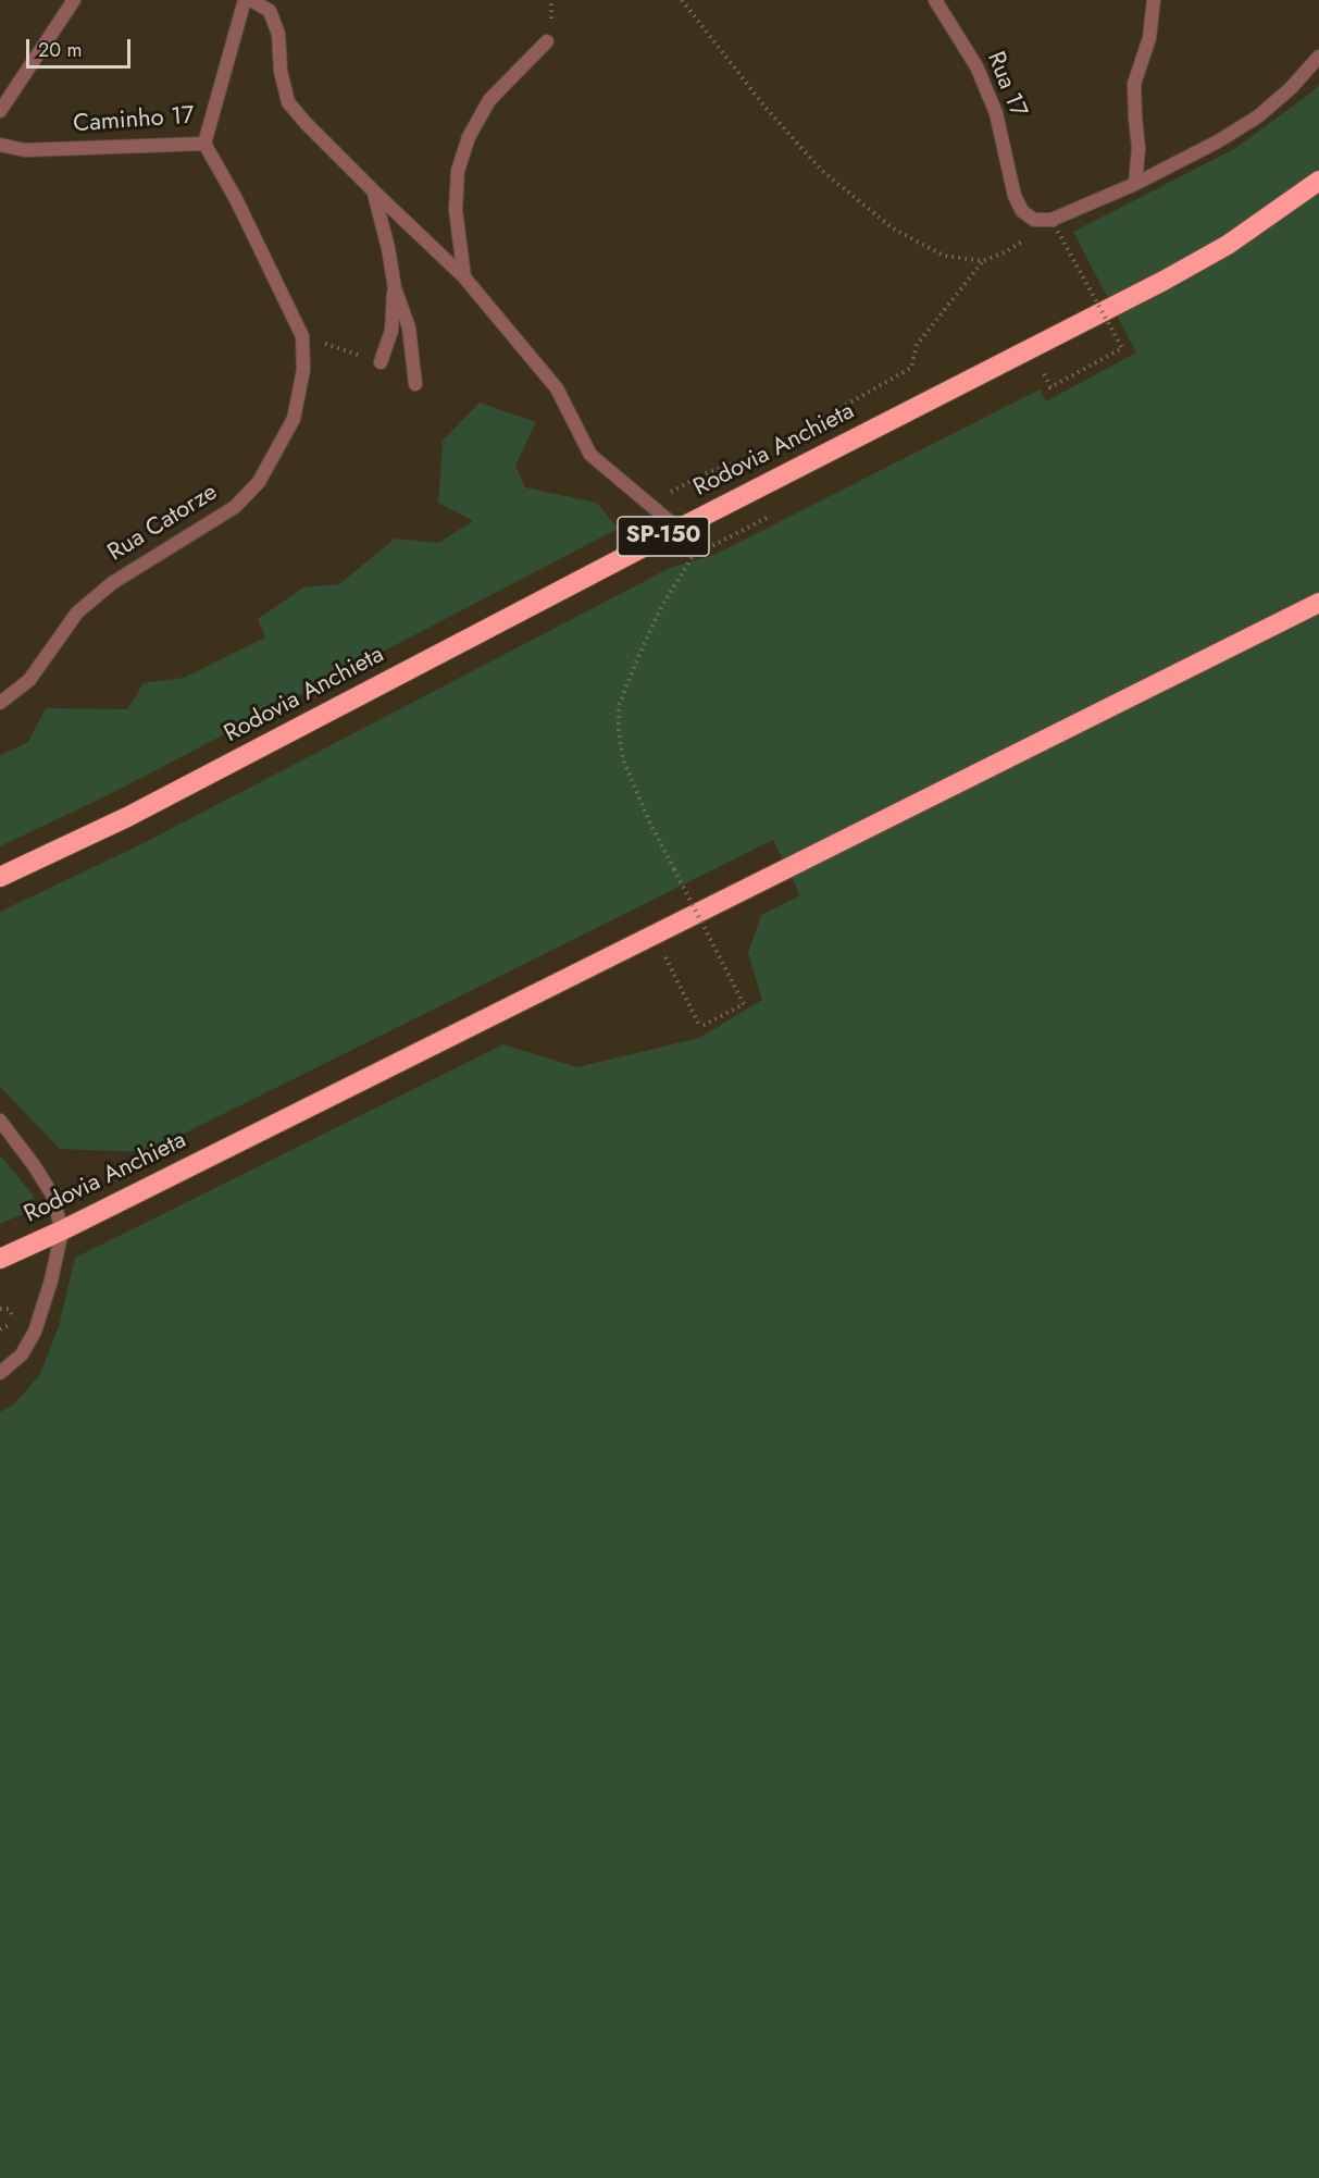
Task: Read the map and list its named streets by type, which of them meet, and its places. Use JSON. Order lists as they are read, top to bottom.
{
  "streets": {
    "highway": ["Rodovia Anchieta", "SP-150"],
    "street": ["Rua 17", "Caminho 17", "Rua Catorze"]
  },
  "crossings": [
    ["Caminho 17", "Rua Catorze"]
  ],
  "scale_bar": "20 m"
}
